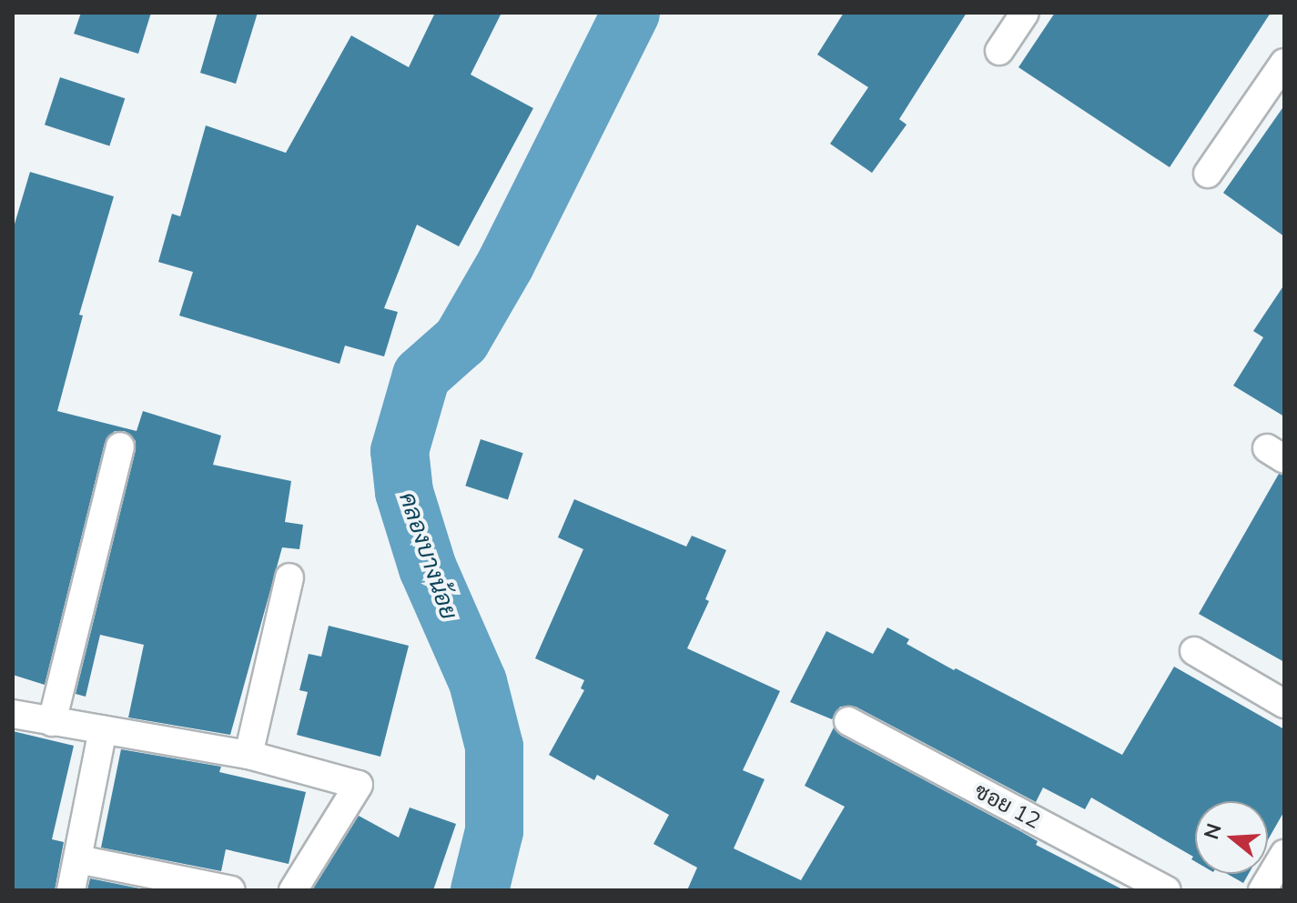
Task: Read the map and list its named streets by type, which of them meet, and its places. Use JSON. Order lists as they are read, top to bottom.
{
  "streets": {
    "street": ["ซอย 12"]
  },
  "water": ["คลองบางน้อย"],
  "north": "left"
}
